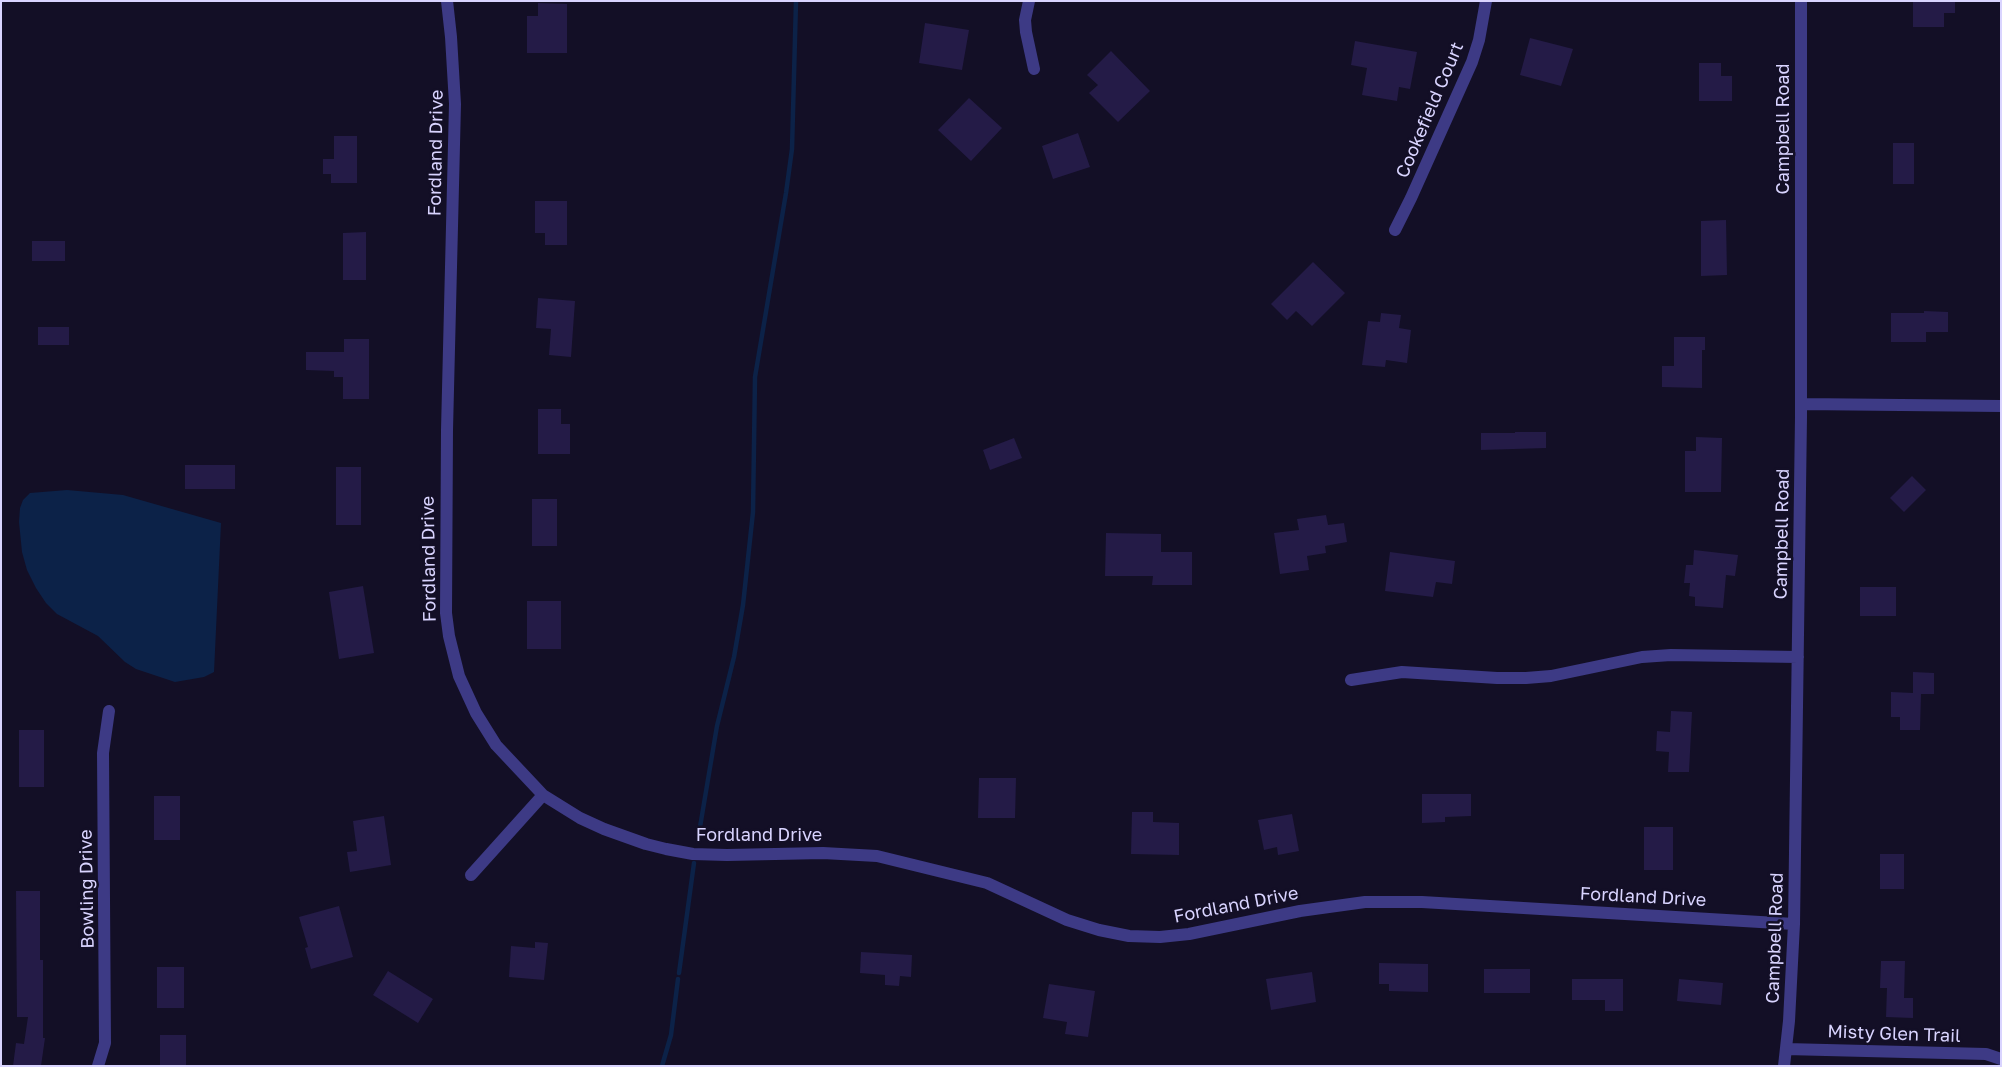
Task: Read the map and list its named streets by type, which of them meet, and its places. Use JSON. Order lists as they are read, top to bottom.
{
  "streets": {
    "street": [
      "Cookefield Court",
      "Campbell Road",
      "Fordland Drive",
      "Bowling Drive",
      "Misty Glen Trail"
    ]
  },
  "crossings": [
    ["Campbell Road", "Fordland Drive"],
    ["Campbell Road", "Misty Glen Trail"]
  ]
}
